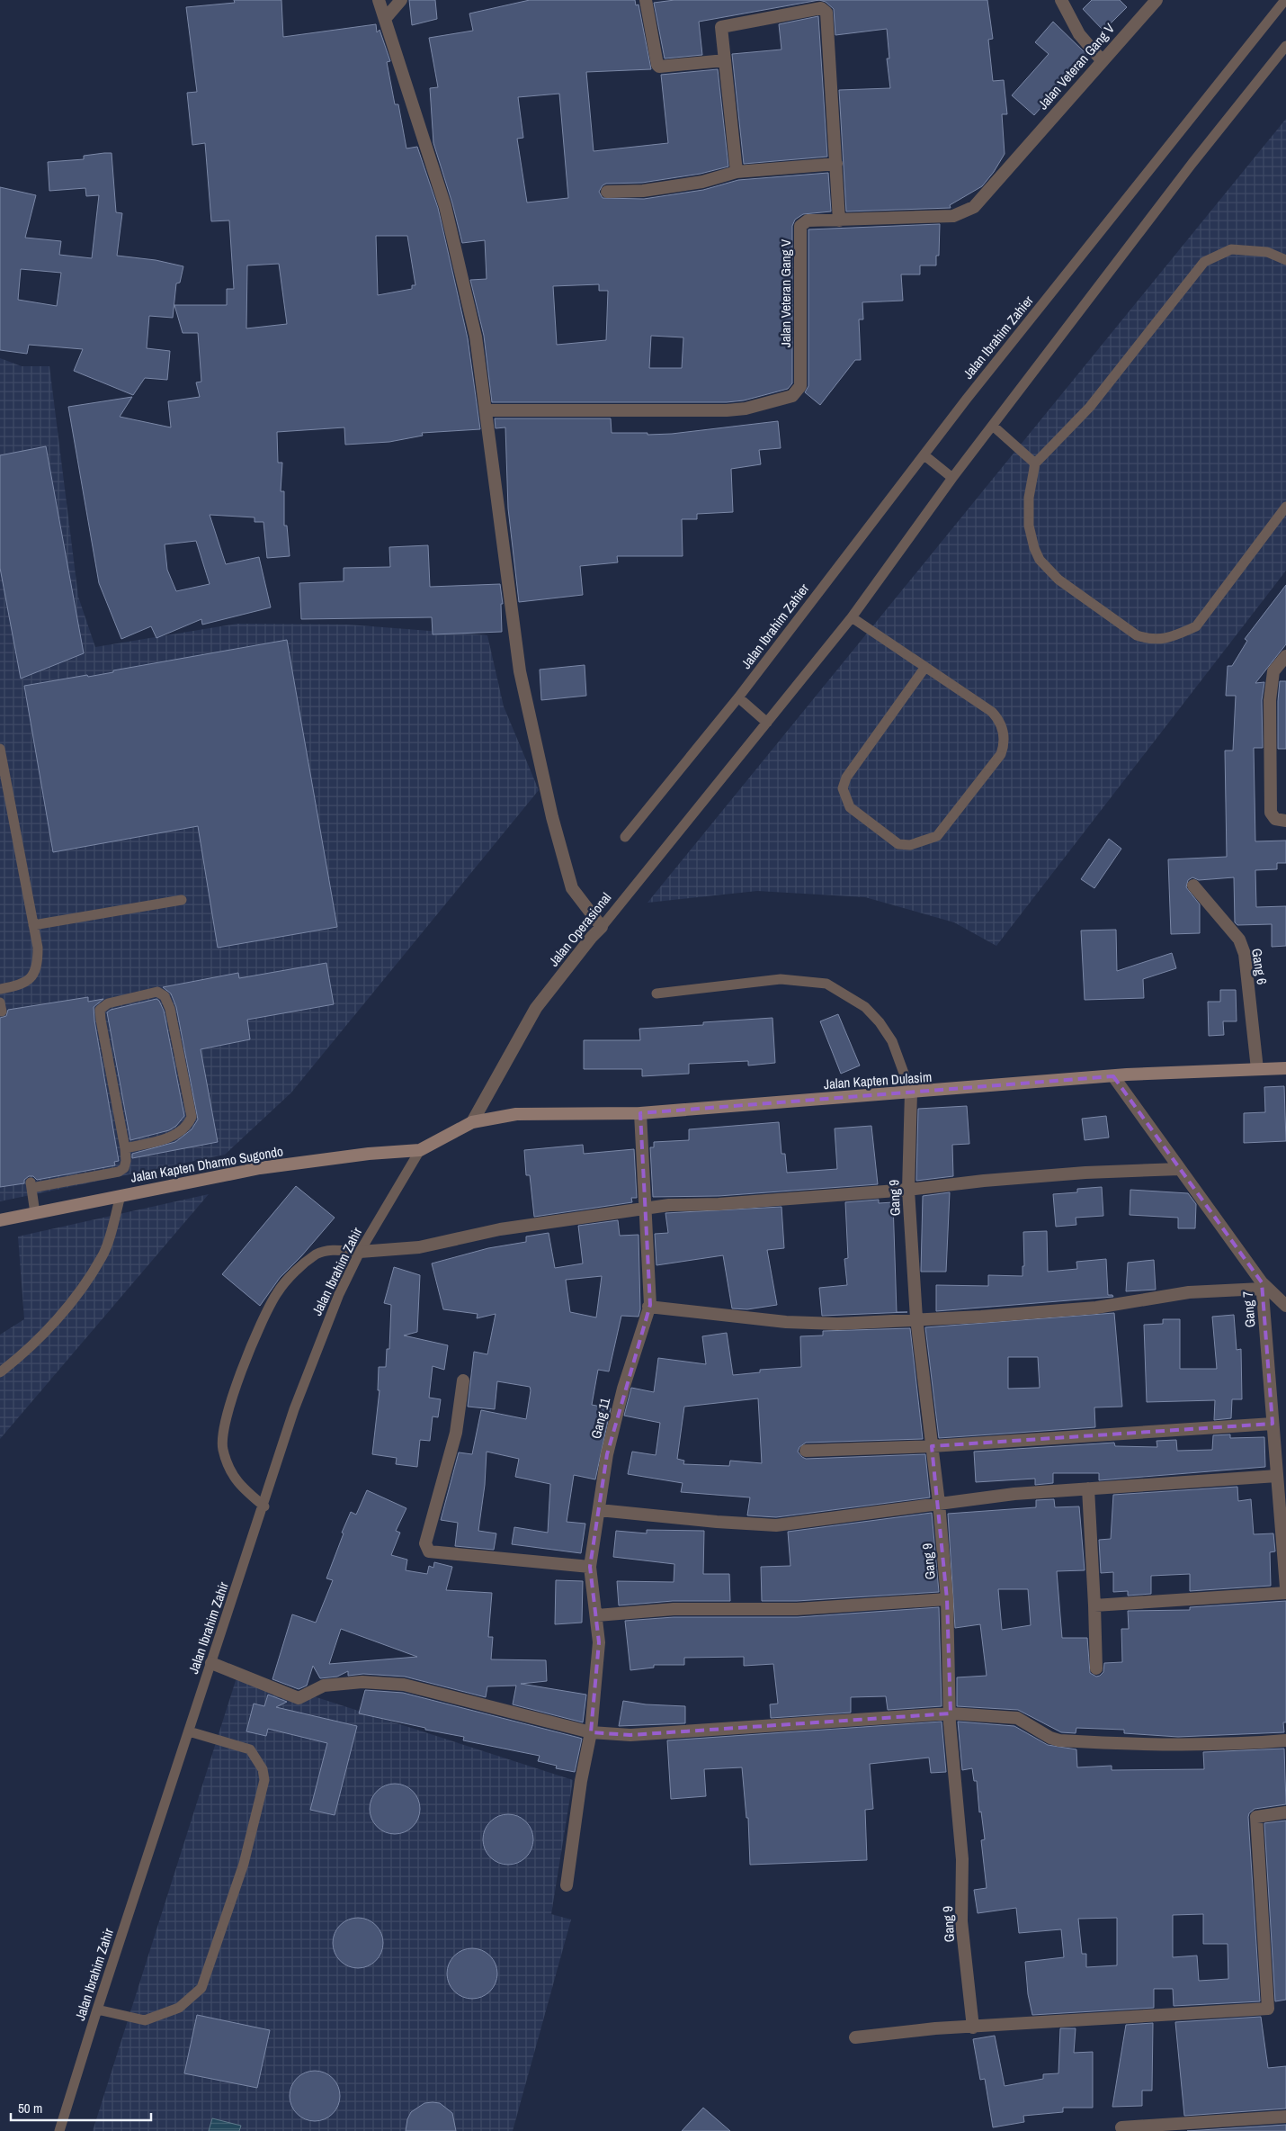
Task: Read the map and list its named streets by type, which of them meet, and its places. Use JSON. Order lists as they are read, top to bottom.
{
  "streets": {
    "main road": ["Jalan Kapten Dulasim", "Jalan Kapten Dharmo Sugondo"],
    "street": [
      "Jalan Veteran Gang V",
      "Jalan Operasional",
      "Gang 6",
      "Gang 9",
      "Gang 7",
      "Gang 11"
    ],
    "lane": ["Jalan Ibrahim Zahier", "Jalan Ibrahim Zahir"]
  },
  "crossings": [
    ["Jalan Operasional", "Jalan Kapten Dulasim"],
    ["Gang 6", "Jalan Kapten Dulasim"],
    ["Jalan Kapten Dulasim", "Gang 9"],
    ["Jalan Kapten Dulasim", "Gang 7"],
    ["Jalan Kapten Dulasim", "Gang 11"],
    ["Jalan Kapten Dharmo Sugondo", "Jalan Ibrahim Zahir"]
  ],
  "scale_bar": "50 m"
}
